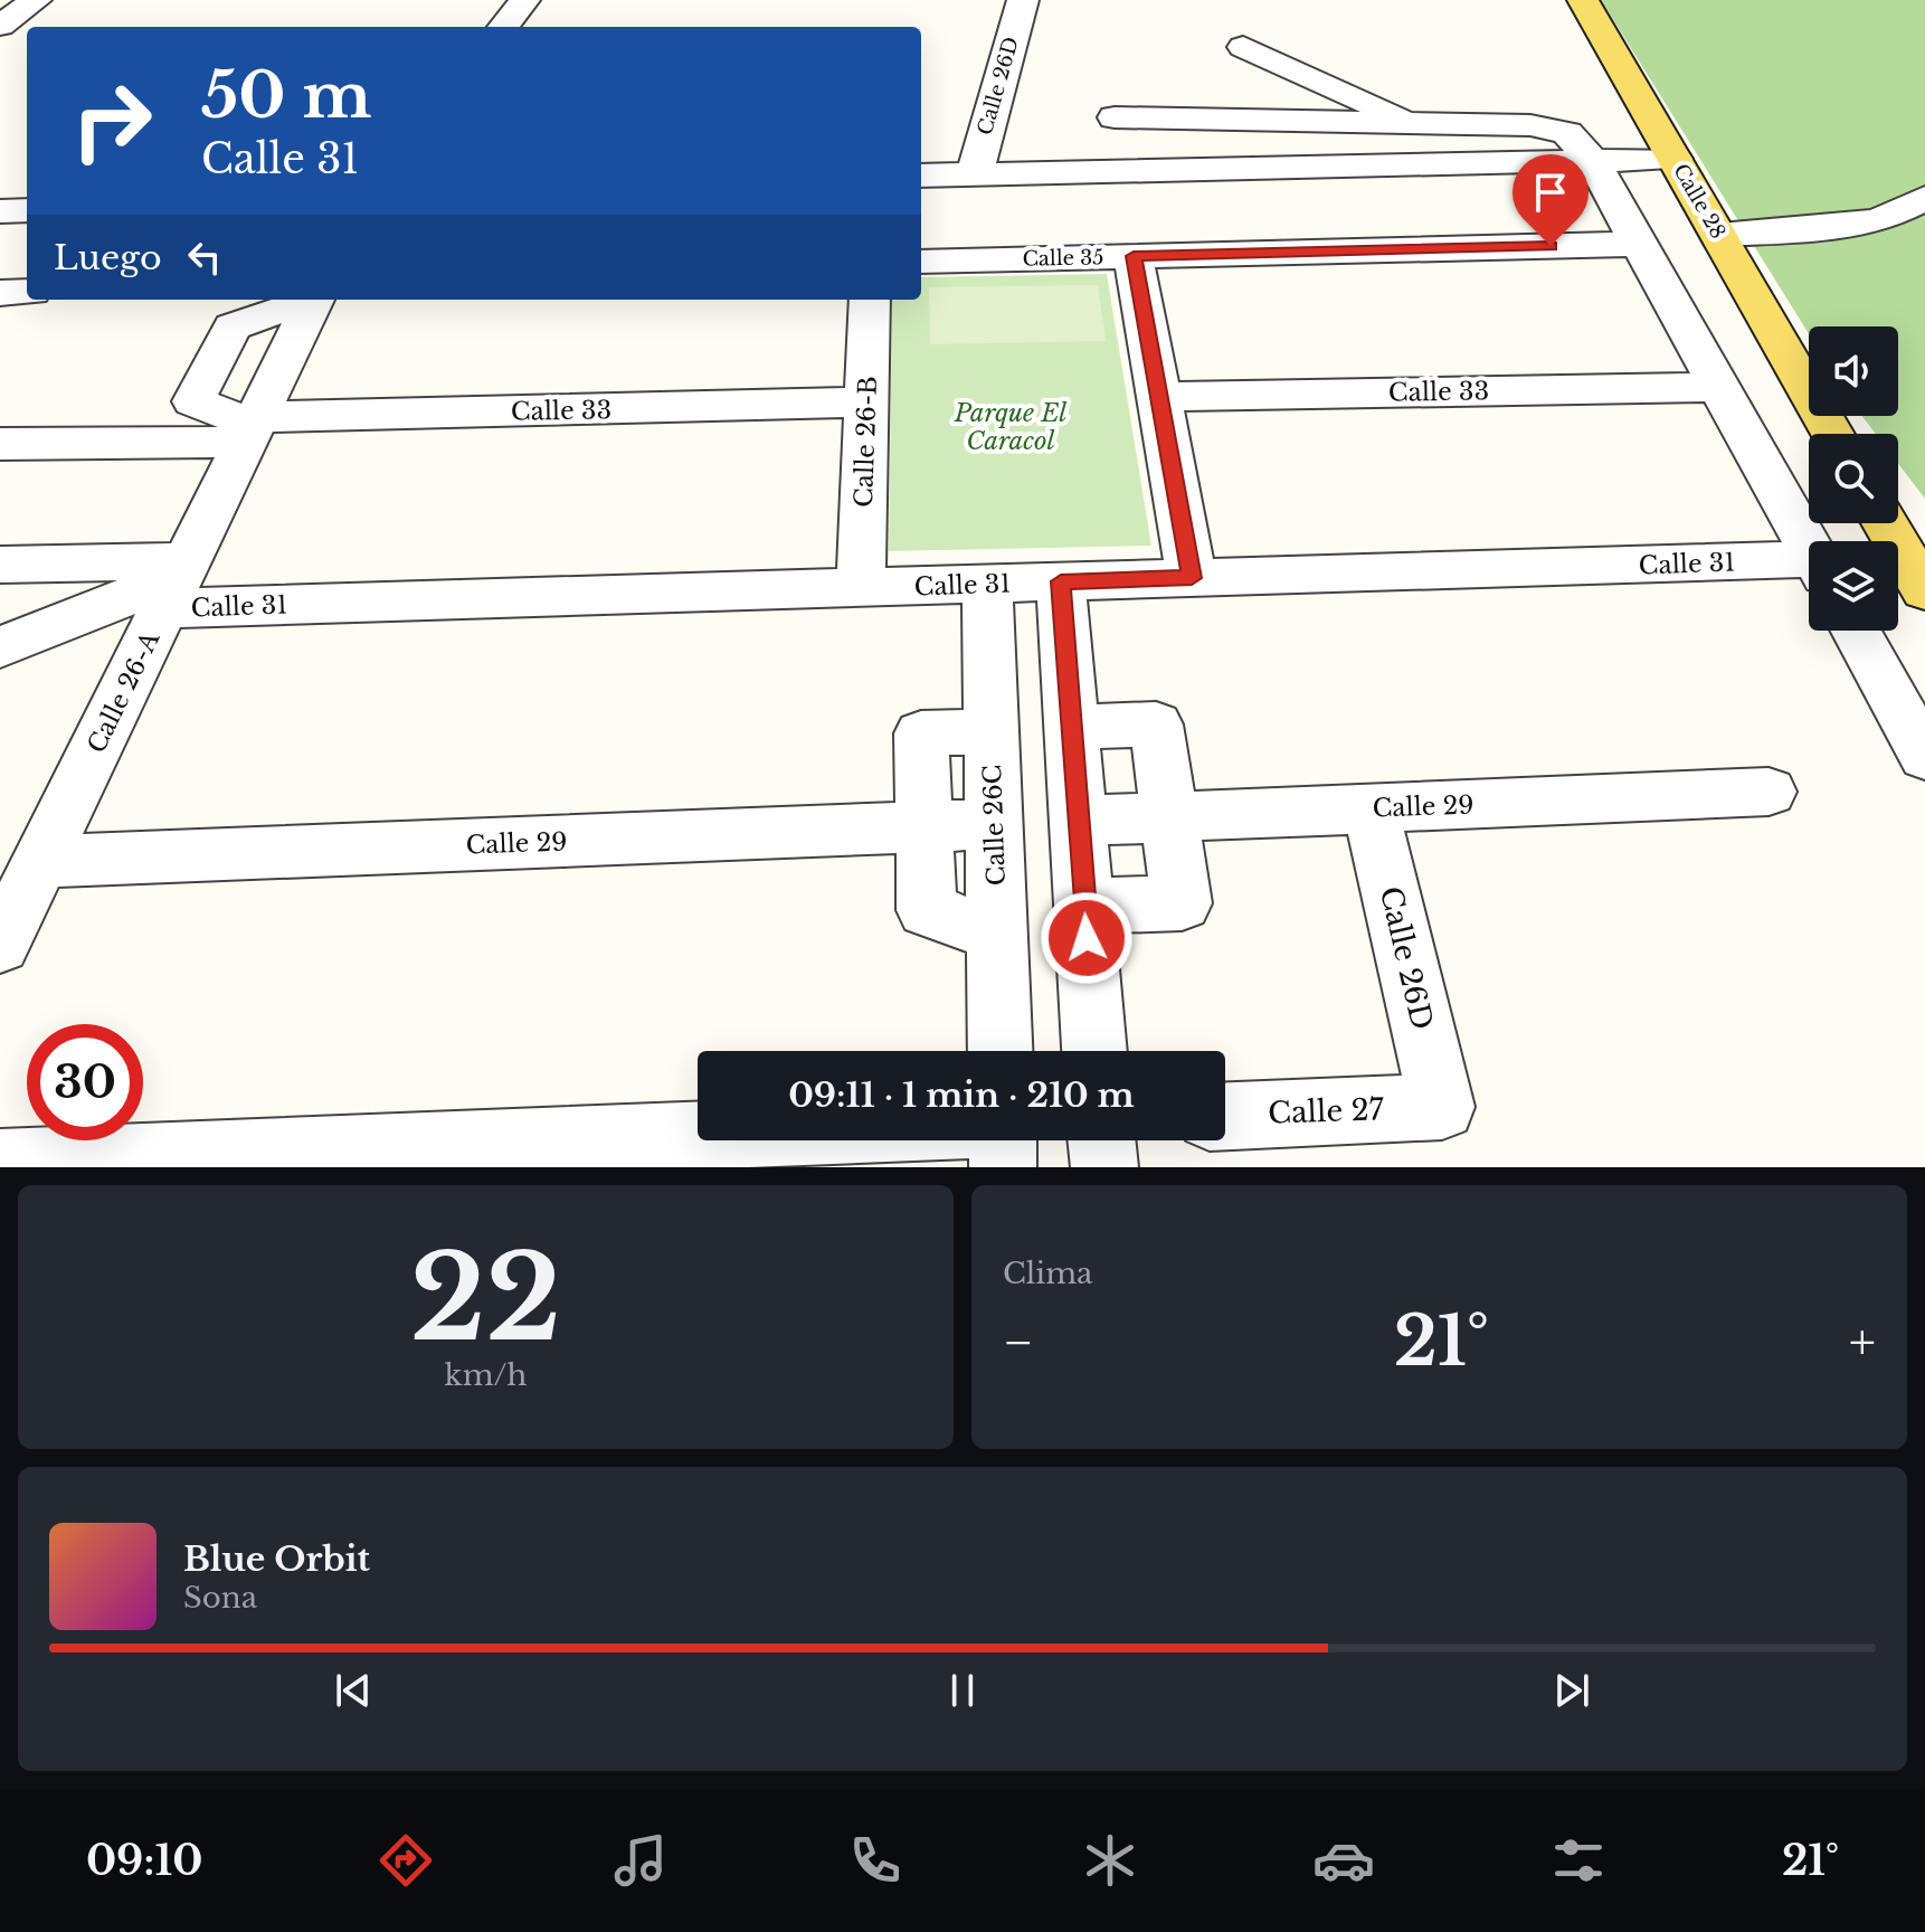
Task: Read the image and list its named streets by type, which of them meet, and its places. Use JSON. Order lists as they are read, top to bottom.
{
  "streets": {
    "main road": ["Calle 28"],
    "street": [
      "Calle 26D",
      "Calle 35",
      "Calle 33",
      "Calle 26-B",
      "Calle 31",
      "Calle 26-A",
      "Calle 29",
      "Calle 26C",
      "Calle 27"
    ]
  },
  "crossings": [
    ["Calle 26D", "Calle 29"],
    ["Calle 26D", "Calle 27"],
    ["Calle 33", "Calle 26-B"],
    ["Calle 33", "Calle 26-A"],
    ["Calle 26-B", "Calle 31"],
    ["Calle 31", "Calle 26-A"],
    ["Calle 31", "Calle 26C"],
    ["Calle 26-A", "Calle 29"],
    ["Calle 29", "Calle 26C"]
  ],
  "parks": ["Parque El Caracol"],
  "page": {
    "turn": ["50 m", "Calle 31"],
    "then": "Luego",
    "limit": "30",
    "trip": "09:11 · 1 min · 210 m",
    "tile": [
      ["22", "km/h"],
      "Clima"
    ],
    "heat": ["−", "21°", "+"],
    "song": ["Blue Orbit", "Sona"],
    "tabs": ["09:10", "21°"]
  }
}
